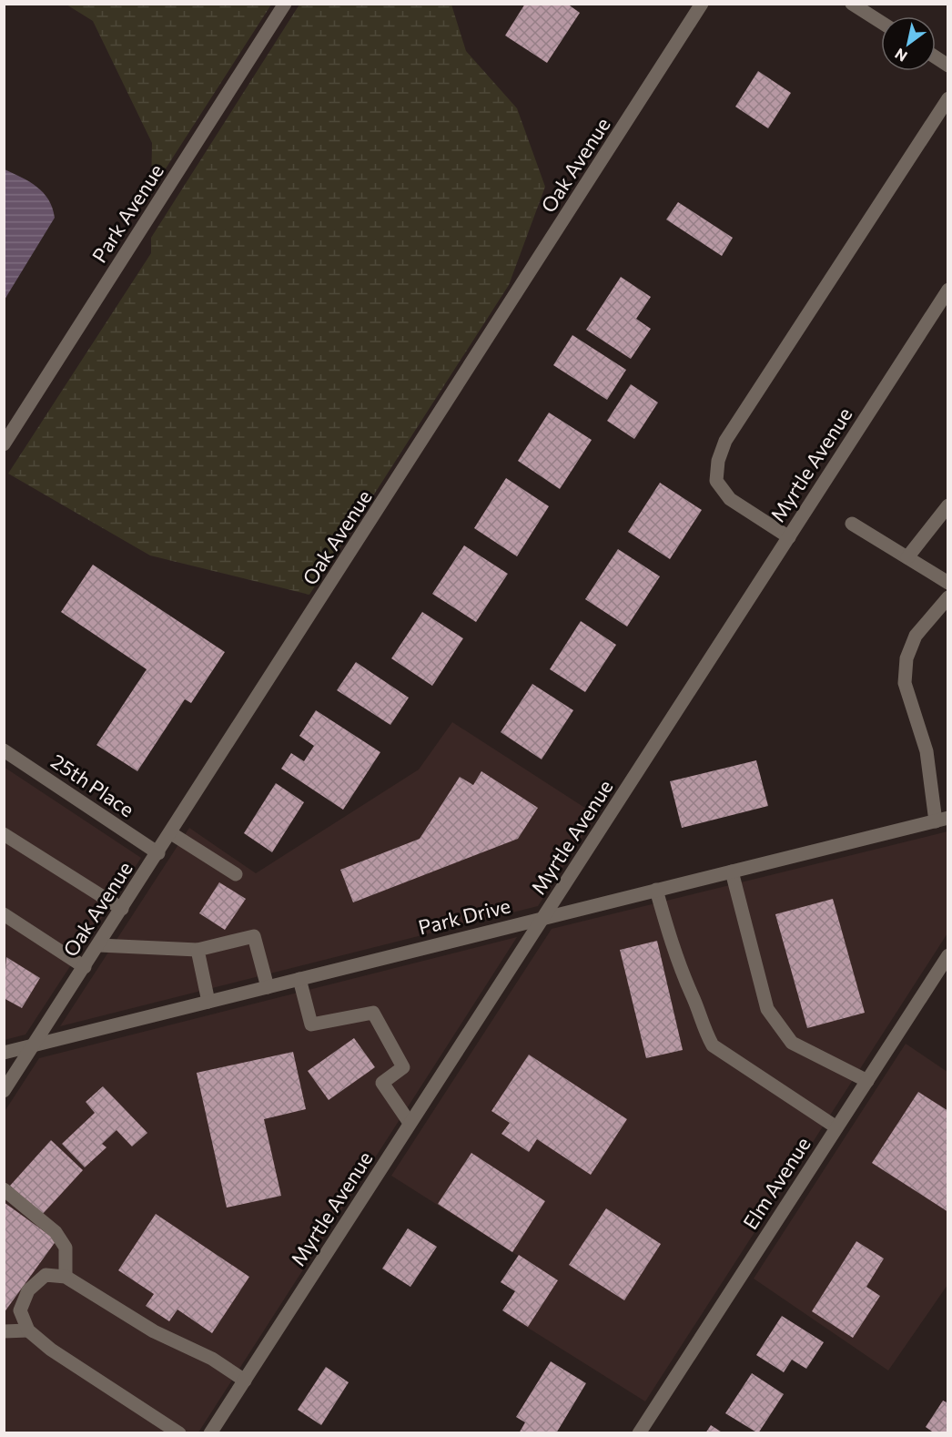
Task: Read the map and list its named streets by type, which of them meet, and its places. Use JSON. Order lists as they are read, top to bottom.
{
  "streets": {
    "street": [
      "Oak Avenue",
      "Park Avenue",
      "Myrtle Avenue",
      "25th Place",
      "Park Drive",
      "Elm Avenue"
    ]
  },
  "crossings": [
    ["Oak Avenue", "25th Place"],
    ["Oak Avenue", "Park Drive"],
    ["Myrtle Avenue", "Park Drive"]
  ],
  "north": "bottom left"
}
